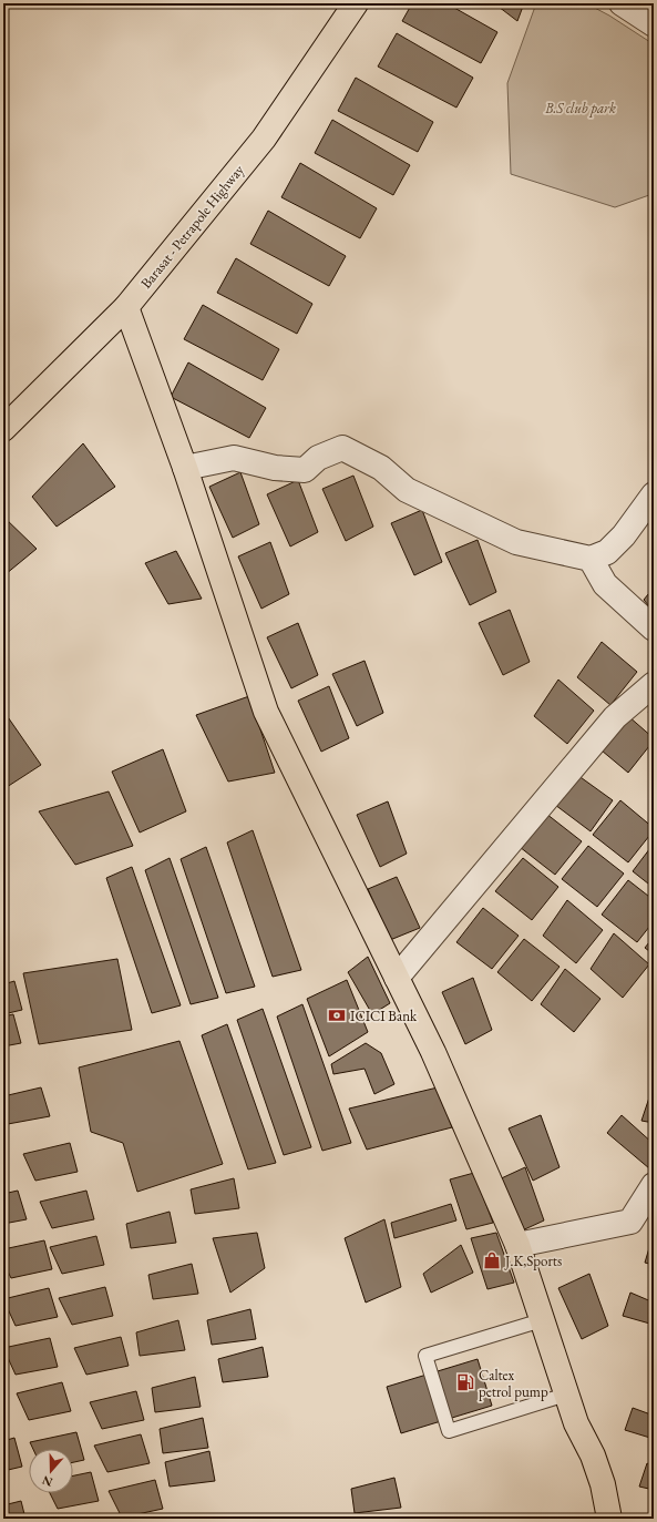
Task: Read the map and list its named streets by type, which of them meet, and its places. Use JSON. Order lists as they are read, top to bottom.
{
  "streets": {
    "main road": ["Barasat - Petrapole Highway"]
  },
  "parks": ["B.S club park"],
  "places": {
    "bank": ["ICICI Bank"],
    "shop": ["J.K,Sports"],
    "fuel station": ["Caltex petrol pump"]
  },
  "north": "bottom"
}
